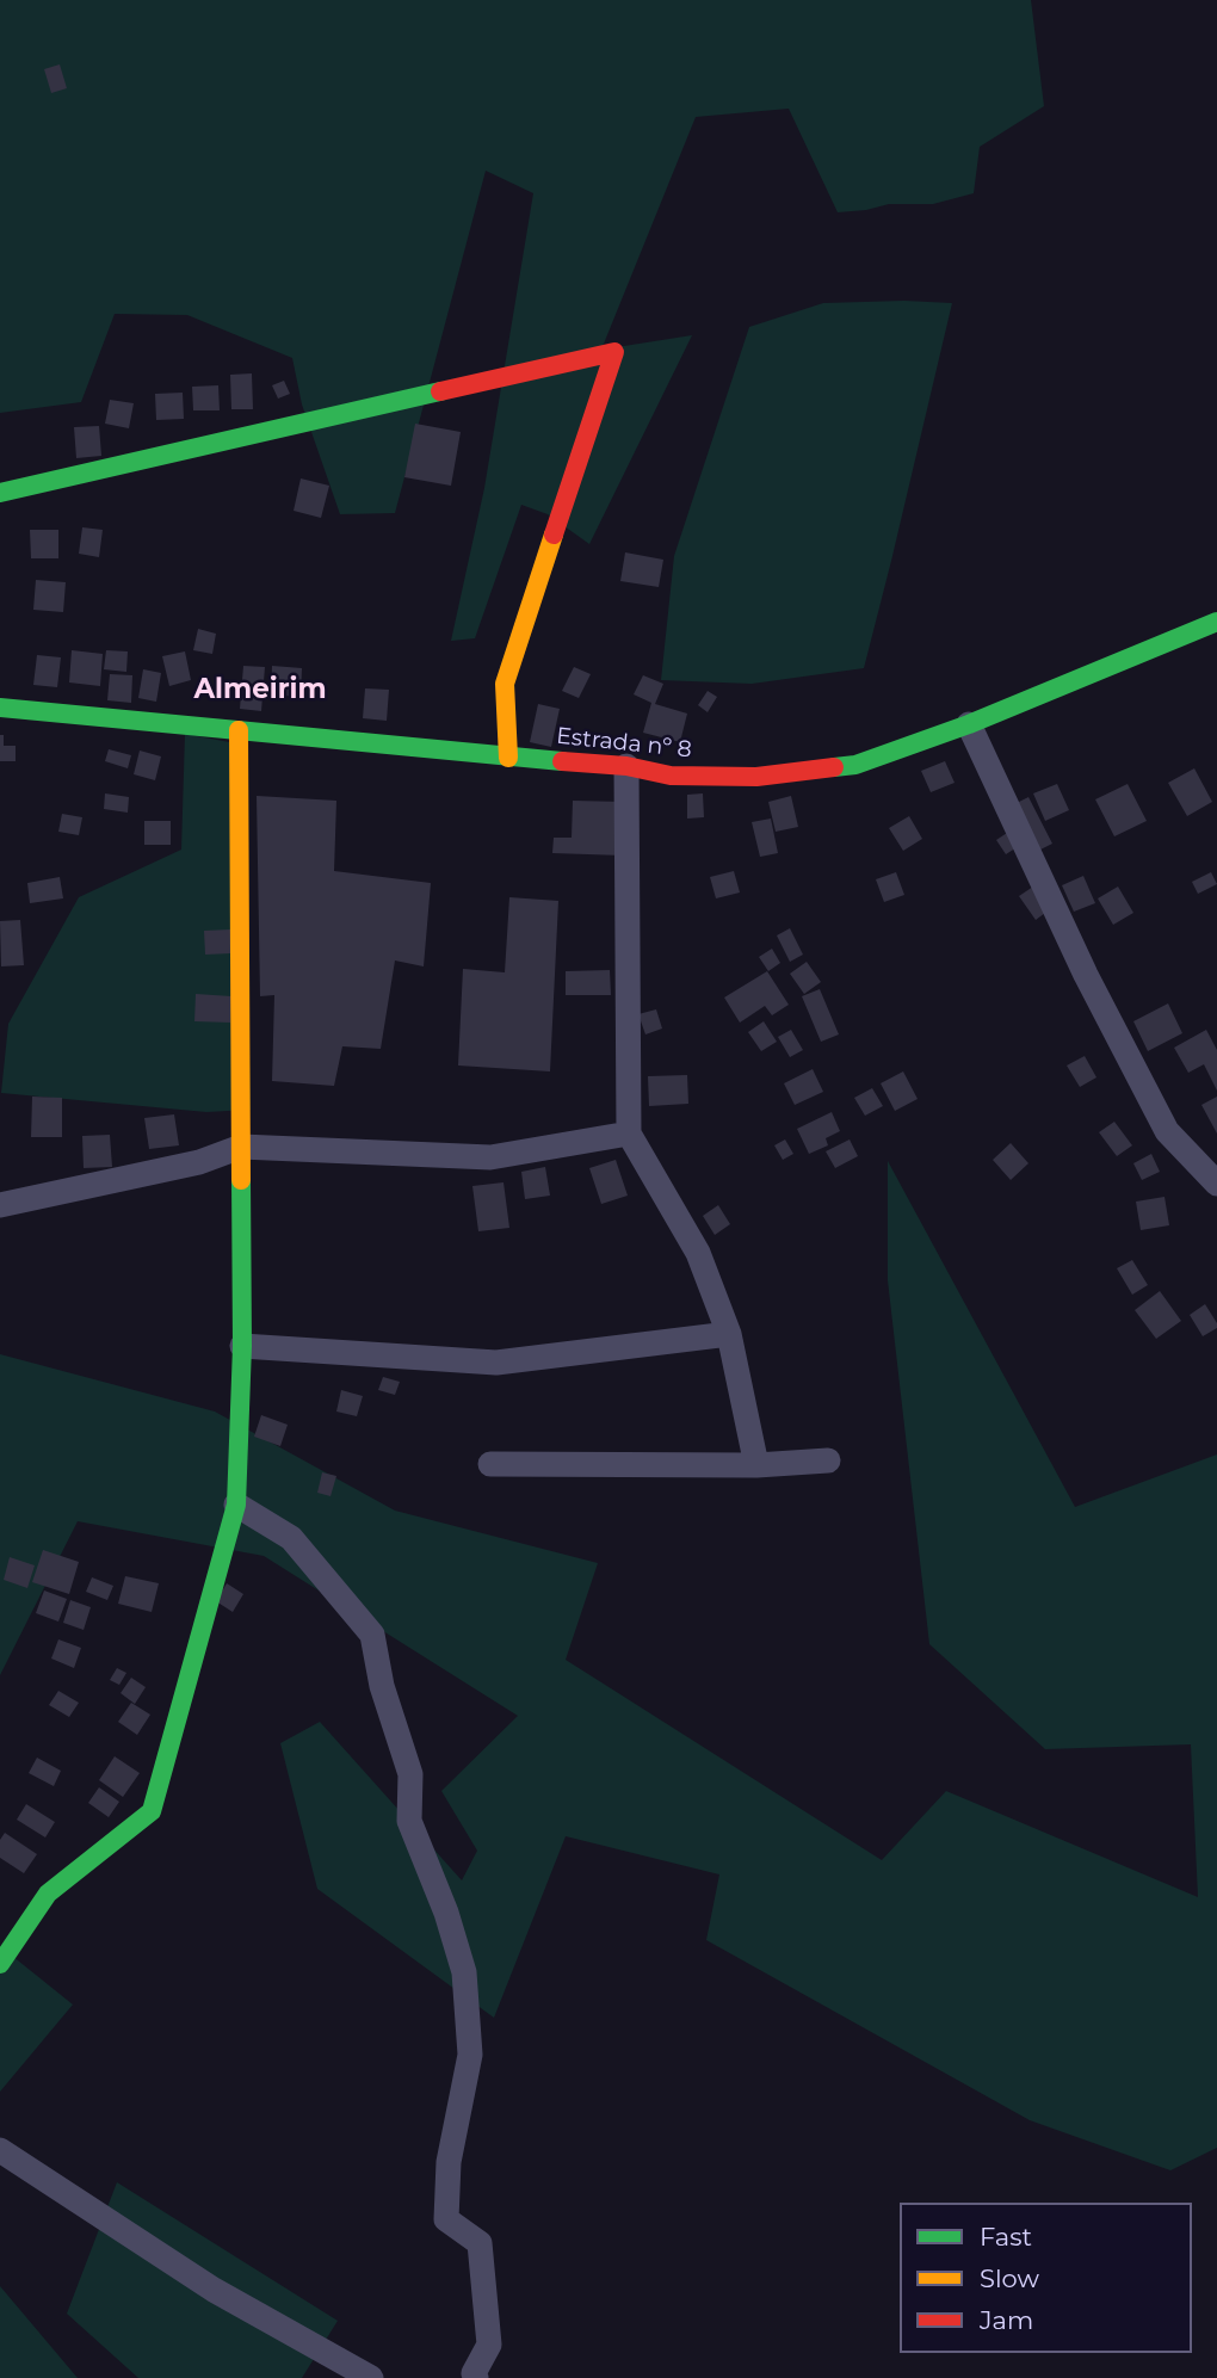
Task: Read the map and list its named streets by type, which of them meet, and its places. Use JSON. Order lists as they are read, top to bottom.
{
  "streets": {
    "street": ["Estrada nº 8"]
  },
  "districts": ["Almeirim"],
  "legend": ["Fast", "Slow", "Jam"]
}
